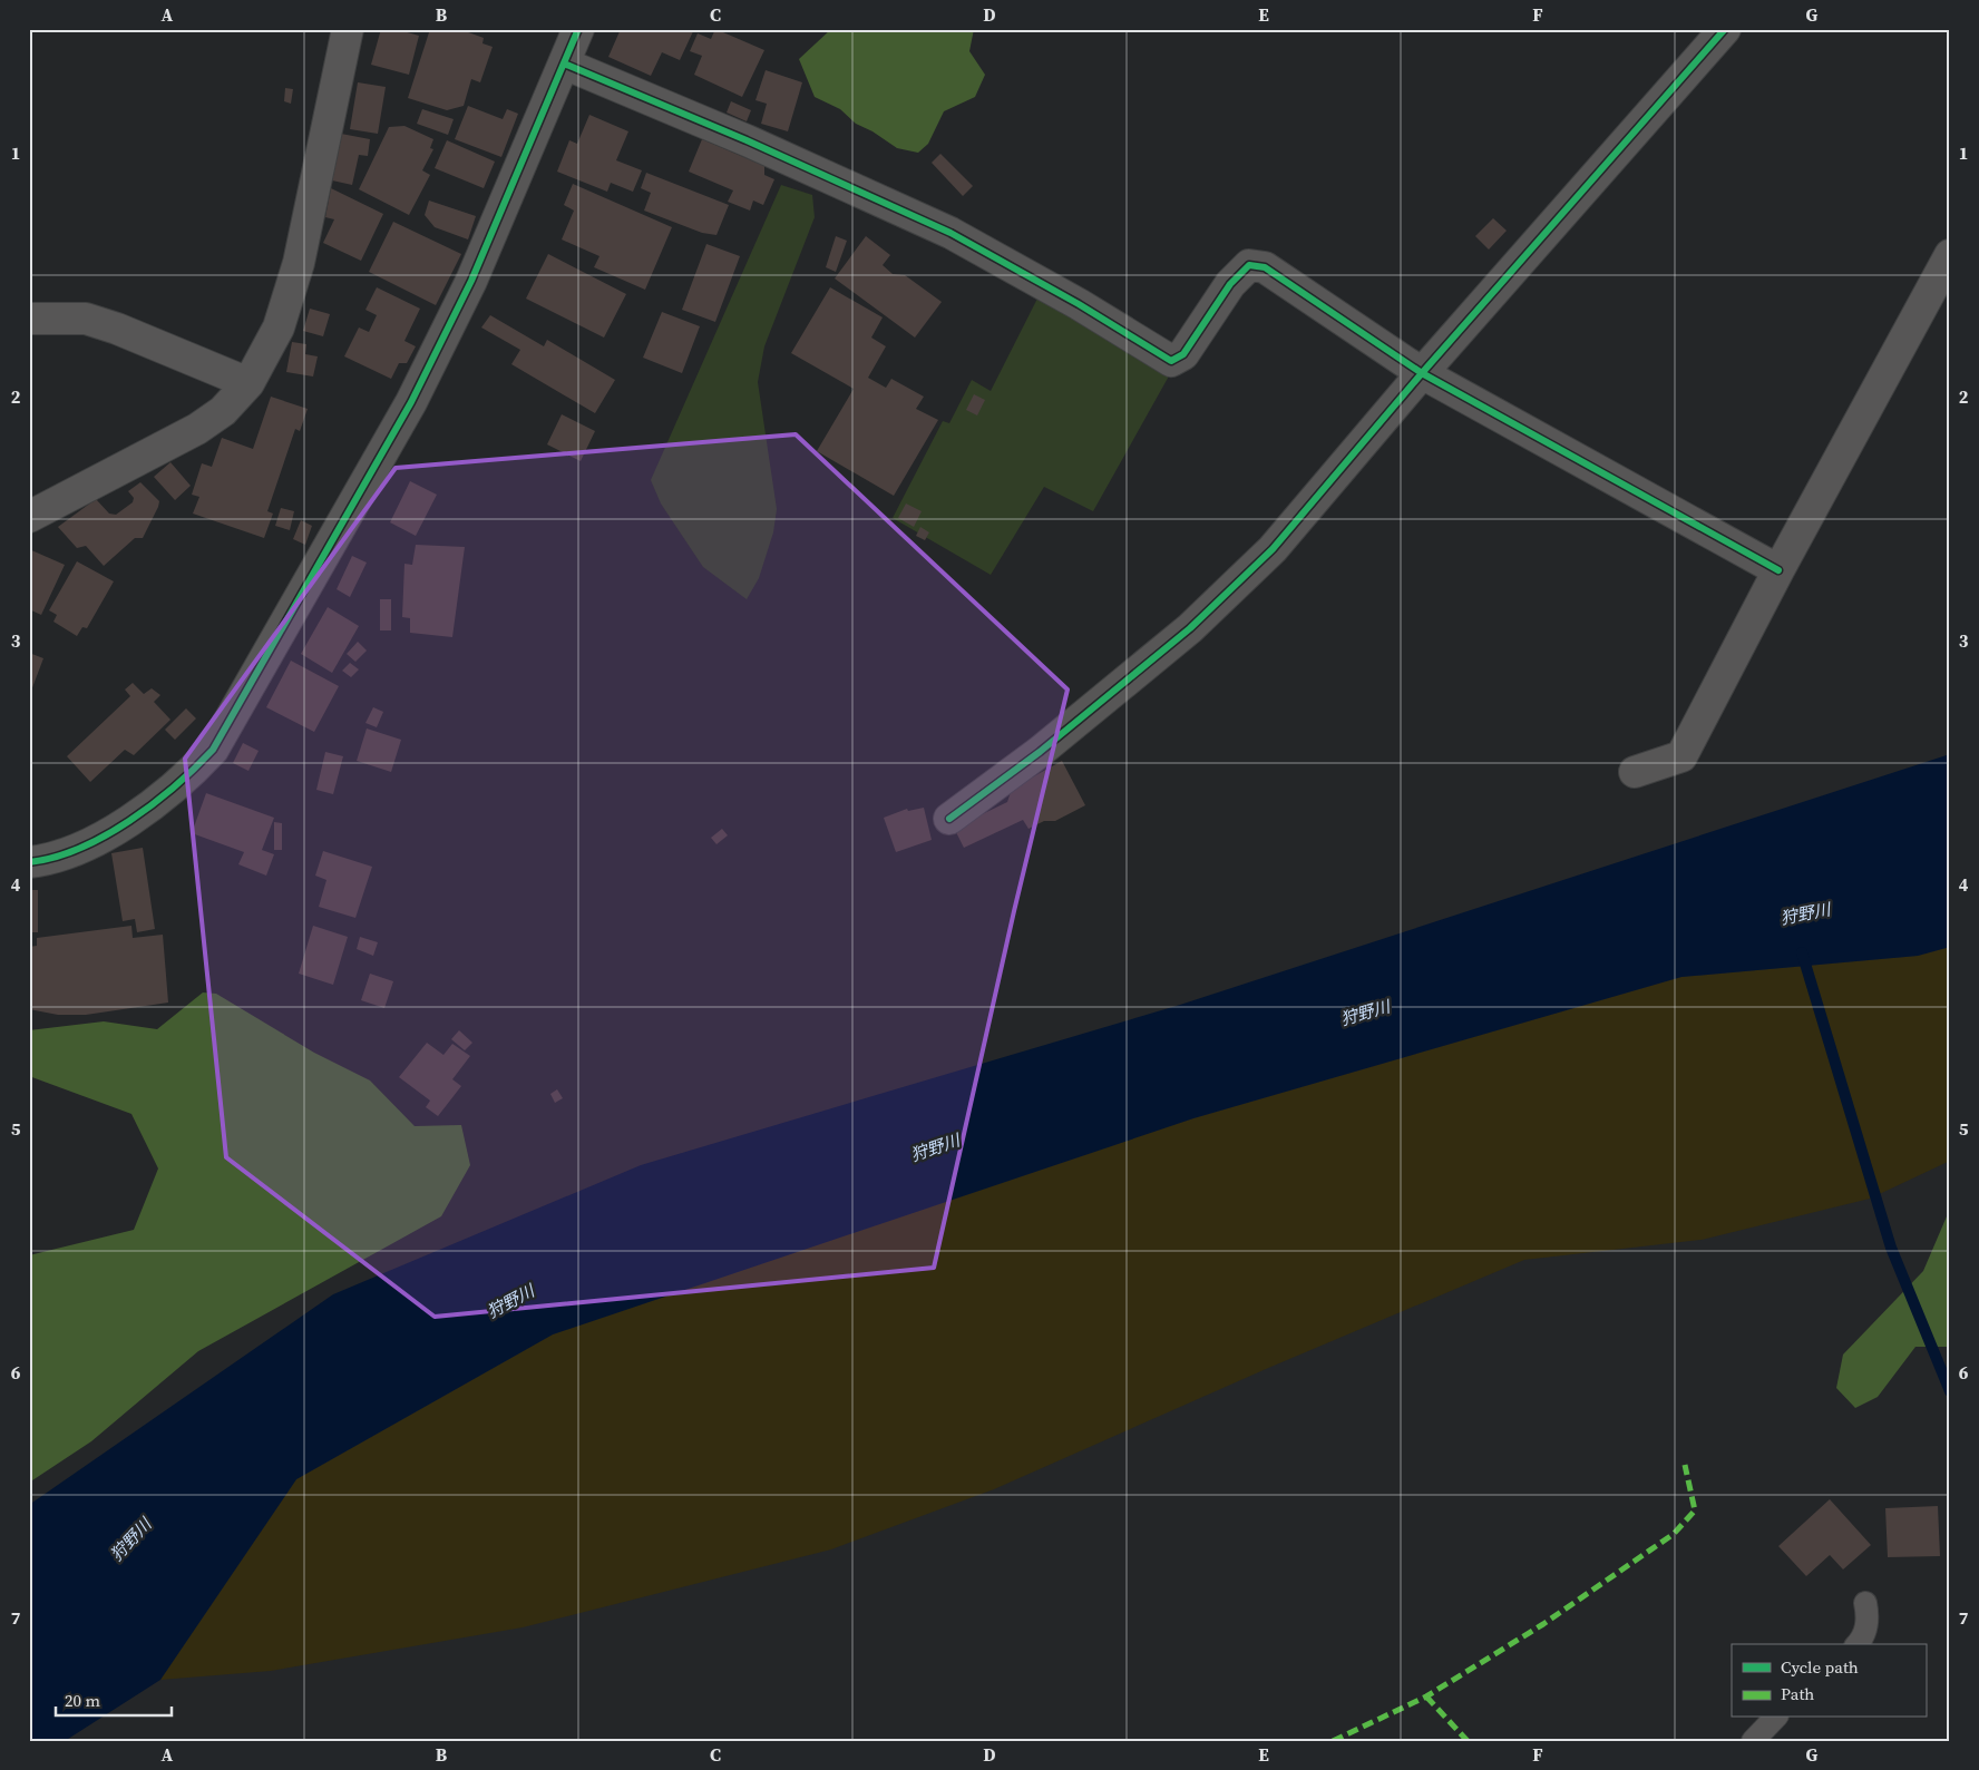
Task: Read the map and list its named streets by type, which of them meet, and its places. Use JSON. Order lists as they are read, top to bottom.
{
  "water": ["狩野川"],
  "legend": ["Cycle path", "Path"],
  "scale_bar": "20 m",
  "grid": {
    "columns": [
      "A",
      "B",
      "C",
      "D",
      "E",
      "F",
      "G"
    ],
    "rows": [
      "1",
      "2",
      "3",
      "4",
      "5",
      "6",
      "7"
    ]
  }
}
